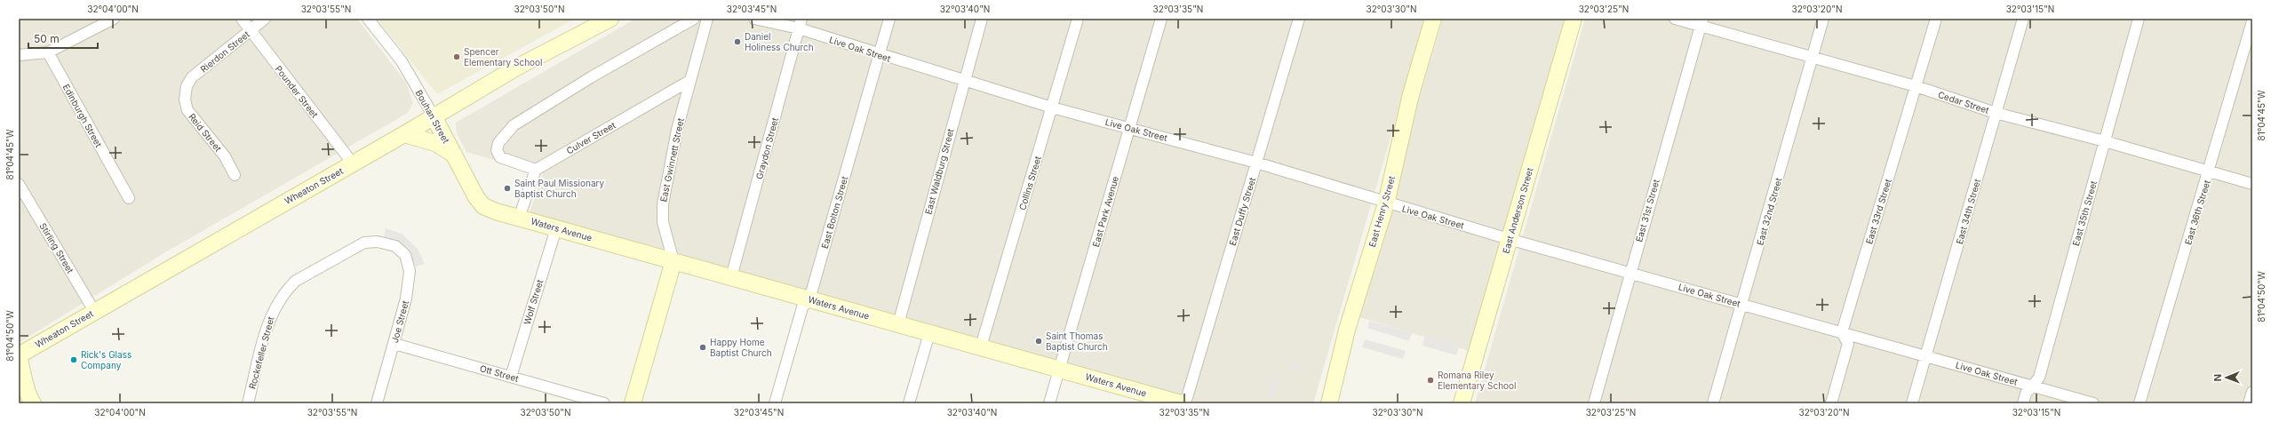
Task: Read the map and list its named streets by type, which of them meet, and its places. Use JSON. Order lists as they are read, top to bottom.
{
  "streets": {
    "main road": [
      "Bouhan Street",
      "Wheaton Street",
      "East Anderson Street",
      "East Henry Street",
      "Waters Avenue"
    ],
    "street": [
      "Live Oak Street",
      "Rierdon Street",
      "Pounder Street",
      "Cedar Street",
      "Edinburgh Street",
      "Reid Street",
      "Culver Street",
      "Graydon Street",
      "East Gwinnett Street",
      "East Waldburg Street",
      "Collins Street",
      "East 31st Street",
      "East Park Avenue",
      "East Duffy Street",
      "East 32nd Street",
      "East 33rd Street",
      "East 34th Street",
      "East Bolton Street",
      "East 36th Street",
      "East 35th Street",
      "Stirling Street",
      "Wolf Street",
      "Joe Street",
      "Rockefeller Street",
      "Ott Street"
    ]
  },
  "crossings": [
    ["Live Oak Street", "Graydon Street"],
    ["Live Oak Street", "East Waldburg Street"],
    ["Live Oak Street", "Collins Street"],
    ["Live Oak Street", "East Anderson Street"],
    ["Live Oak Street", "East 31st Street"],
    ["Live Oak Street", "East Park Avenue"],
    ["Live Oak Street", "East Duffy Street"],
    ["Live Oak Street", "East Henry Street"],
    ["Live Oak Street", "East 32nd Street"],
    ["Live Oak Street", "East 33rd Street"],
    ["Live Oak Street", "East 34th Street"],
    ["Live Oak Street", "East Bolton Street"],
    ["Live Oak Street", "East 35th Street"],
    ["Rierdon Street", "Pounder Street"],
    ["Rierdon Street", "Reid Street"],
    ["Pounder Street", "Wheaton Street"],
    ["Cedar Street", "East 31st Street"],
    ["Cedar Street", "East 32nd Street"],
    ["Cedar Street", "East 33rd Street"],
    ["Cedar Street", "East 34th Street"],
    ["Cedar Street", "East 36th Street"],
    ["Cedar Street", "East 35th Street"],
    ["Bouhan Street", "Wheaton Street"],
    ["Bouhan Street", "Waters Avenue"],
    ["Culver Street", "East Gwinnett Street"],
    ["Graydon Street", "Waters Avenue"],
    ["East Gwinnett Street", "Waters Avenue"],
    ["East Waldburg Street", "Waters Avenue"],
    ["Collins Street", "Waters Avenue"],
    ["Wheaton Street", "Stirling Street"],
    ["East Park Avenue", "Waters Avenue"],
    ["East Bolton Street", "Waters Avenue"],
    ["Waters Avenue", "Wolf Street"],
    ["Wolf Street", "Ott Street"],
    ["Joe Street", "Rockefeller Street"],
    ["Joe Street", "Ott Street"]
  ],
  "places": [
    "Daniel Holiness Church",
    "Spencer Elementary School",
    "Saint Paul Missionary Baptist Church",
    "Saint Thomas Baptist Church",
    "Happy Home Baptist Church",
    "Rick's Glass Company",
    "Romana Riley Elementary School"
  ],
  "scale_bar": "50 m",
  "north": "left",
  "coordinates": [
    "32°04'00\"N",
    "32°03'55\"N",
    "32°03'50\"N",
    "32°03'45\"N",
    "32°03'40\"N",
    "32°03'35\"N",
    "32°03'30\"N",
    "32°03'25\"N",
    "32°03'20\"N",
    "32°03'15\"N",
    "81°04'45\"W",
    "81°04'50\"W"
  ]
}
